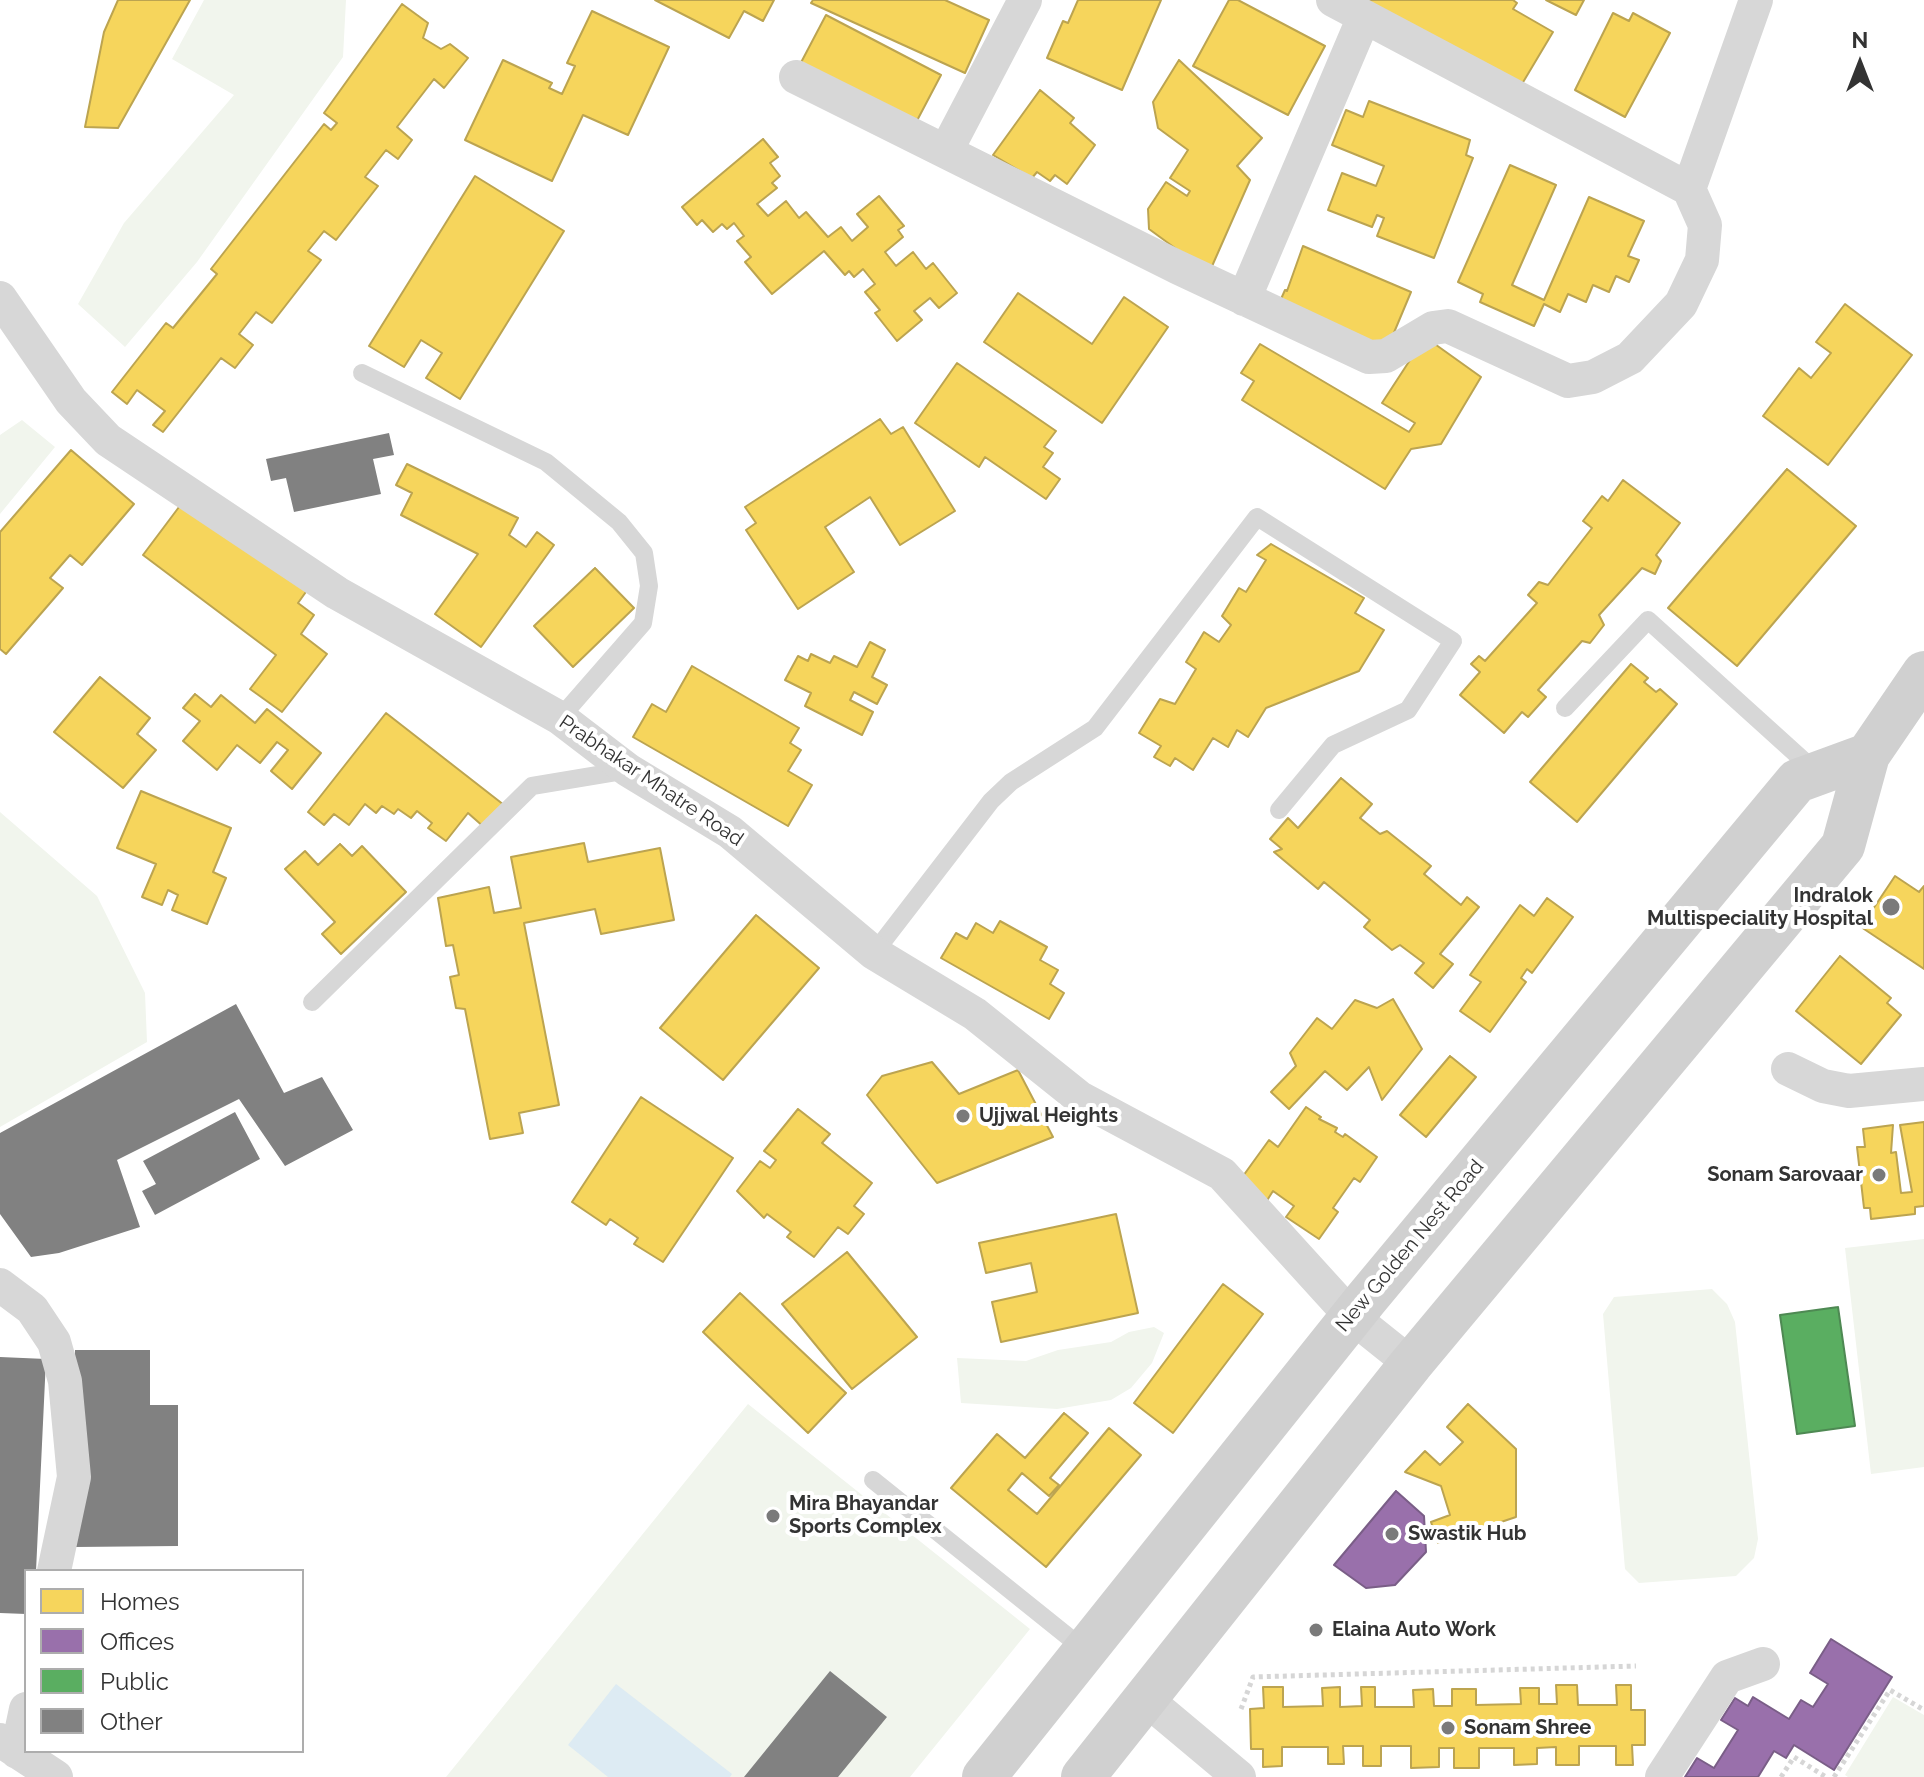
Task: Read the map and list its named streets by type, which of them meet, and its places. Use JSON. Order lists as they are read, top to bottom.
{
  "streets": {
    "main road": ["New Golden Nest Road"],
    "street": ["Prabhakar Mhatre Road"]
  },
  "crossings": [
    ["Prabhakar Mhatre Road", "New Golden Nest Road"]
  ],
  "places": [
    "Indralok Multispeciality Hospital",
    "Ujjwal Heights",
    "Sonam Sarovaar",
    "Mira Bhayandar Sports Complex",
    "Swastik Hub",
    "Elaina Auto Work",
    "Sonam Shree"
  ],
  "legend": [
    "Homes",
    "Offices",
    "Public",
    "Other"
  ],
  "north": "top"
}
